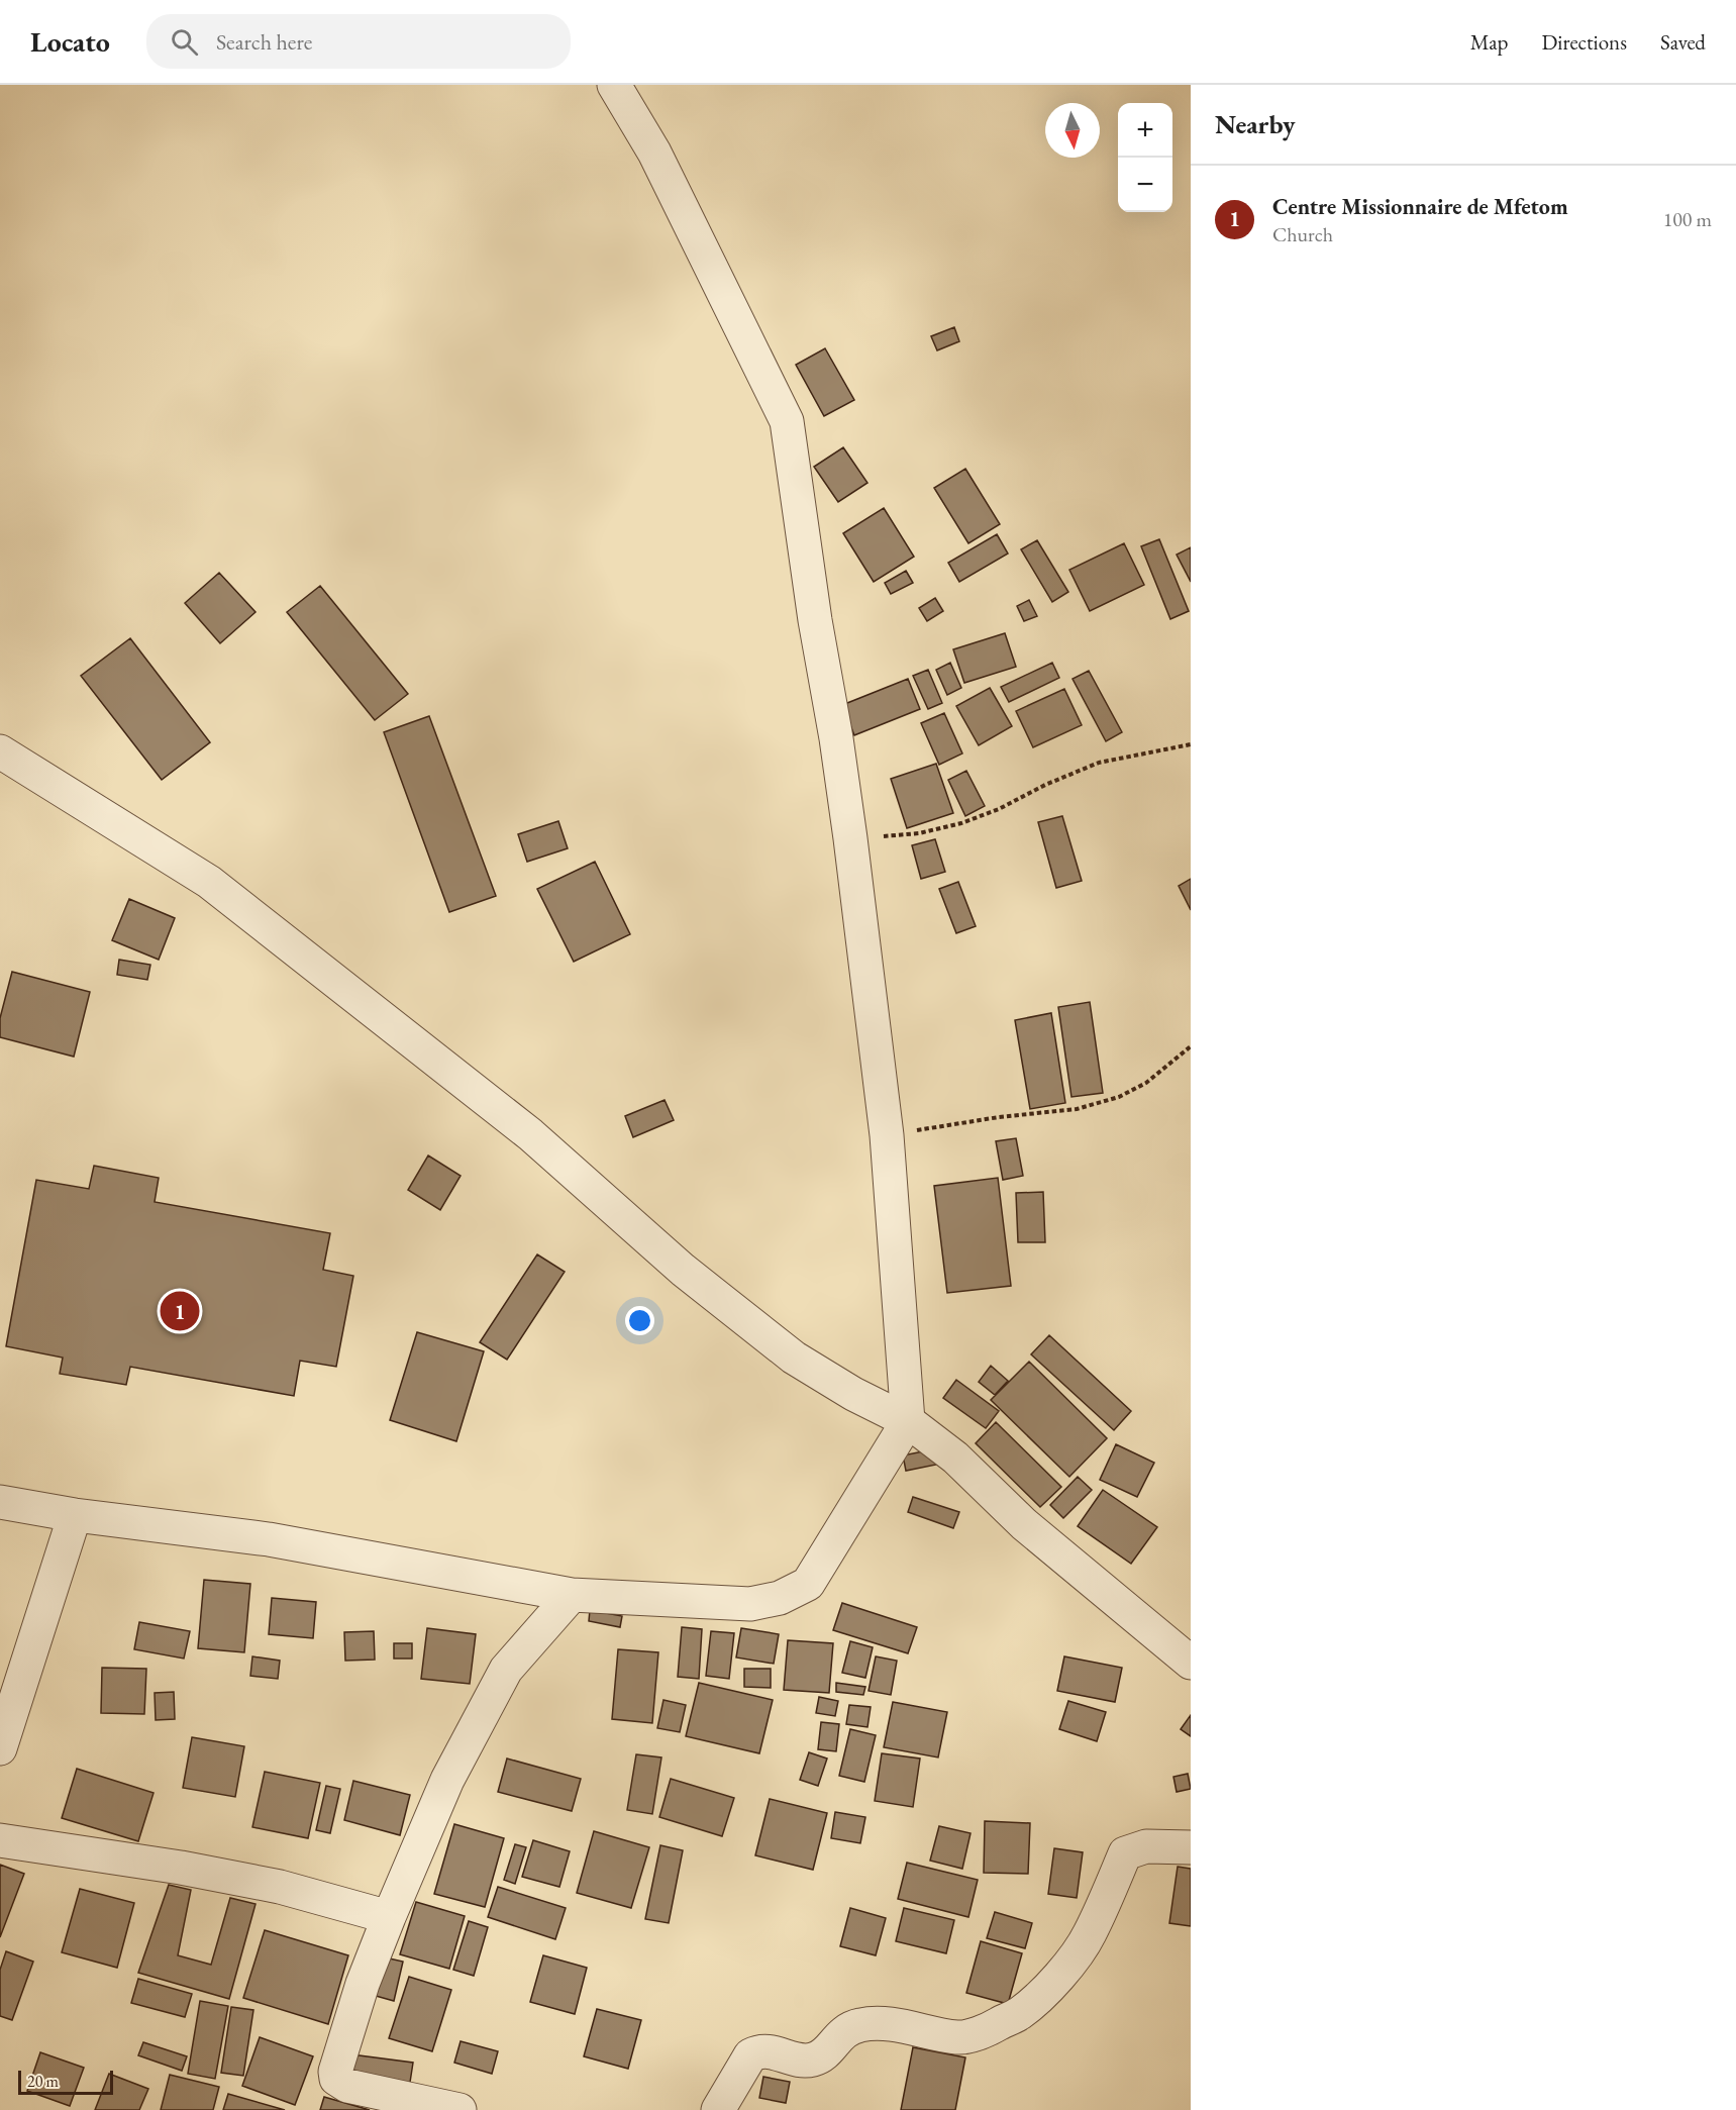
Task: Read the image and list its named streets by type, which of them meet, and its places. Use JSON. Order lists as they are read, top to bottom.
{
  "scale_bar": "20 m",
  "north": "bottom",
  "page": {
    "header": "Locato",
    "search": "Search here",
    "nav": ["Map", "Directions", "Saved"],
    "heading": "Nearby",
    "map_buttons": ["+", "−"],
    "list": [
      {
        "mark": "1",
        "name": "Centre Missionnaire de Mfetom",
        "note": "Church",
        "value": "100 m"
      }
    ],
    "pins": "1",
    "scale": "20 m"
  }
}
